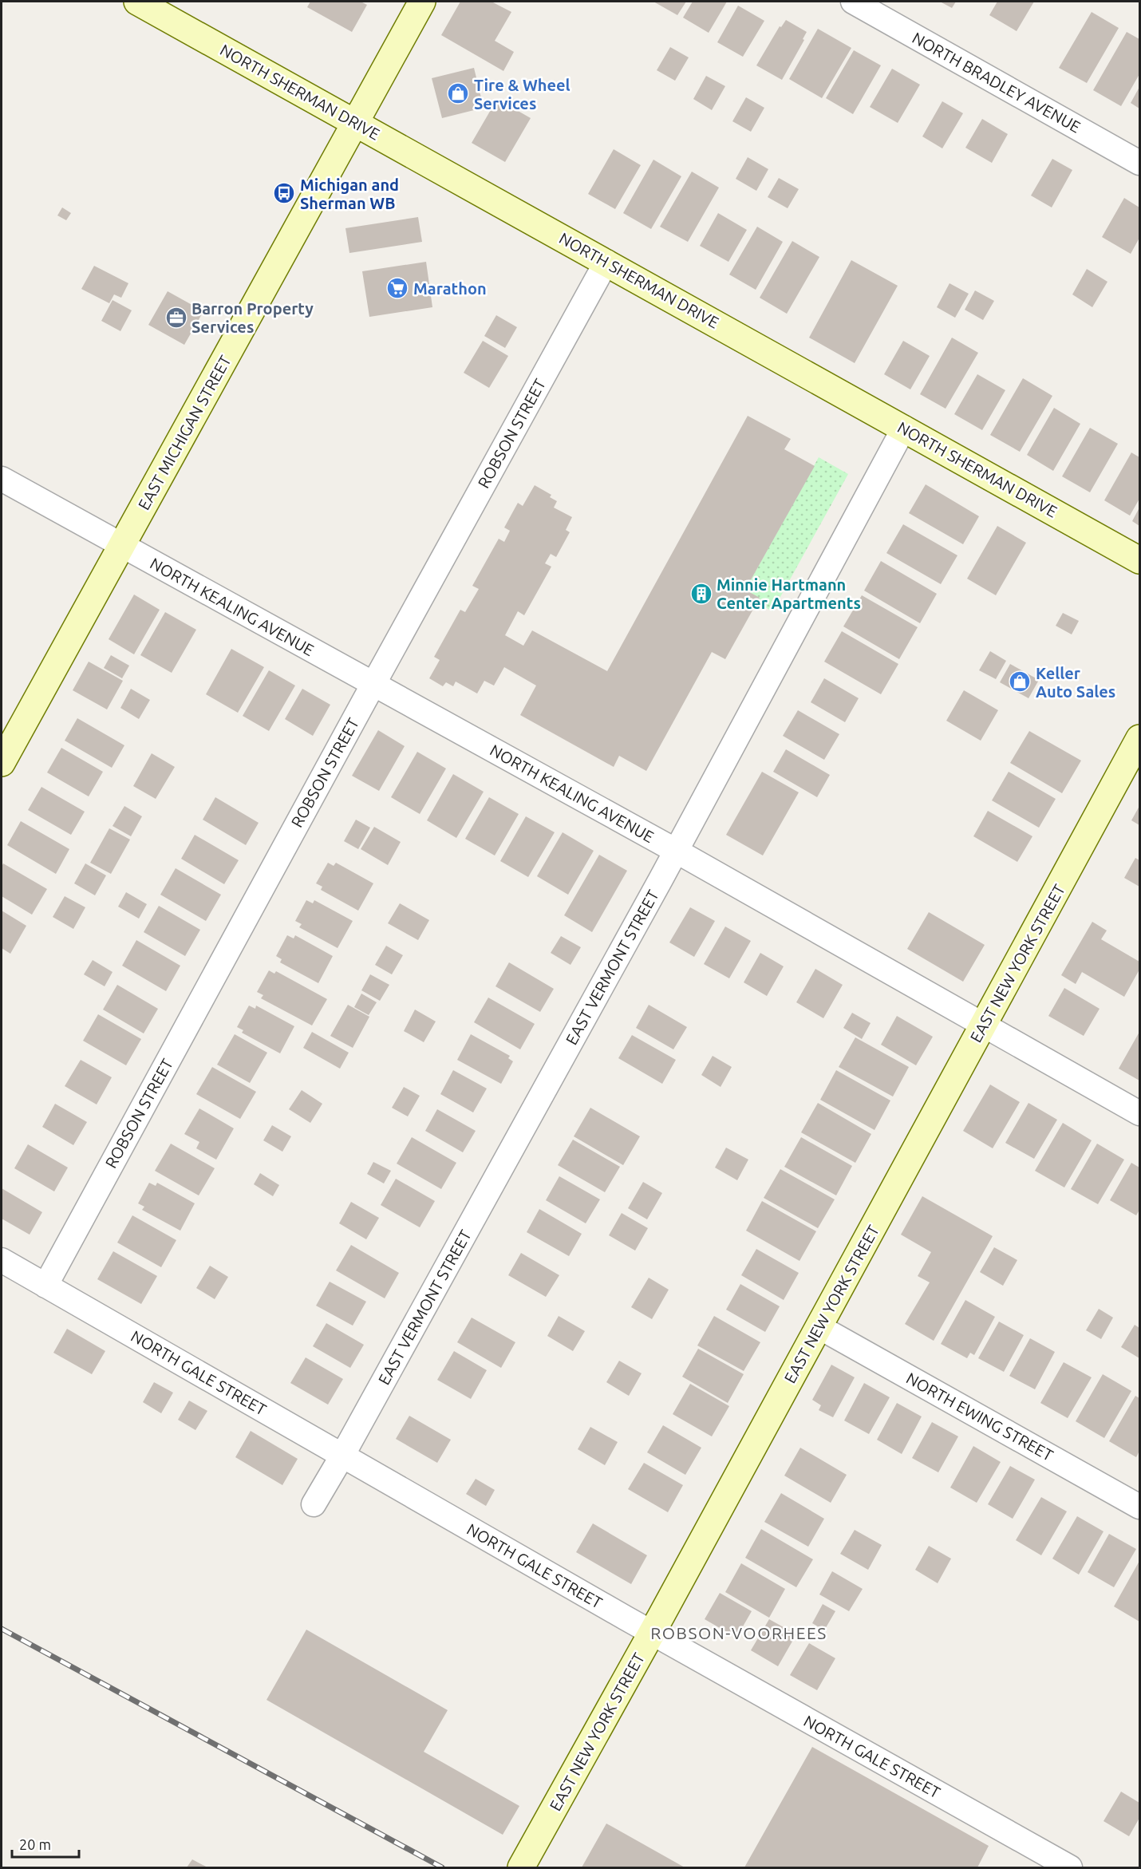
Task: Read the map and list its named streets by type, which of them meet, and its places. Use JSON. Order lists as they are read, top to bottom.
{
  "streets": {
    "main road": ["NORTH SHERMAN DRIVE", "EAST MICHIGAN STREET", "EAST NEW YORK STREET"],
    "street": [
      "NORTH BRADLEY AVENUE",
      "ROBSON STREET",
      "NORTH KEALING AVENUE",
      "EAST VERMONT STREET",
      "NORTH GALE STREET",
      "NORTH EWING STREET"
    ]
  },
  "crossings": [
    ["NORTH SHERMAN DRIVE", "EAST MICHIGAN STREET"],
    ["NORTH SHERMAN DRIVE", "ROBSON STREET"],
    ["NORTH SHERMAN DRIVE", "EAST VERMONT STREET"],
    ["EAST MICHIGAN STREET", "NORTH KEALING AVENUE"],
    ["ROBSON STREET", "NORTH KEALING AVENUE"],
    ["ROBSON STREET", "NORTH GALE STREET"],
    ["NORTH KEALING AVENUE", "EAST NEW YORK STREET"],
    ["NORTH KEALING AVENUE", "EAST VERMONT STREET"],
    ["EAST NEW YORK STREET", "NORTH GALE STREET"],
    ["EAST NEW YORK STREET", "NORTH EWING STREET"],
    ["EAST VERMONT STREET", "NORTH GALE STREET"]
  ],
  "districts": ["ROBSON-VOORHEES"],
  "places": {
    "shop": ["Tire & Wheel Services", "Keller Auto Sales"],
    "bus stop": ["Michigan and Sherman WB"],
    "supermarket": ["Marathon"],
    "office": ["Barron Property Services"],
    "building": ["Minnie Hartmann Center Apartments"]
  },
  "scale_bar": "20 m"
}
